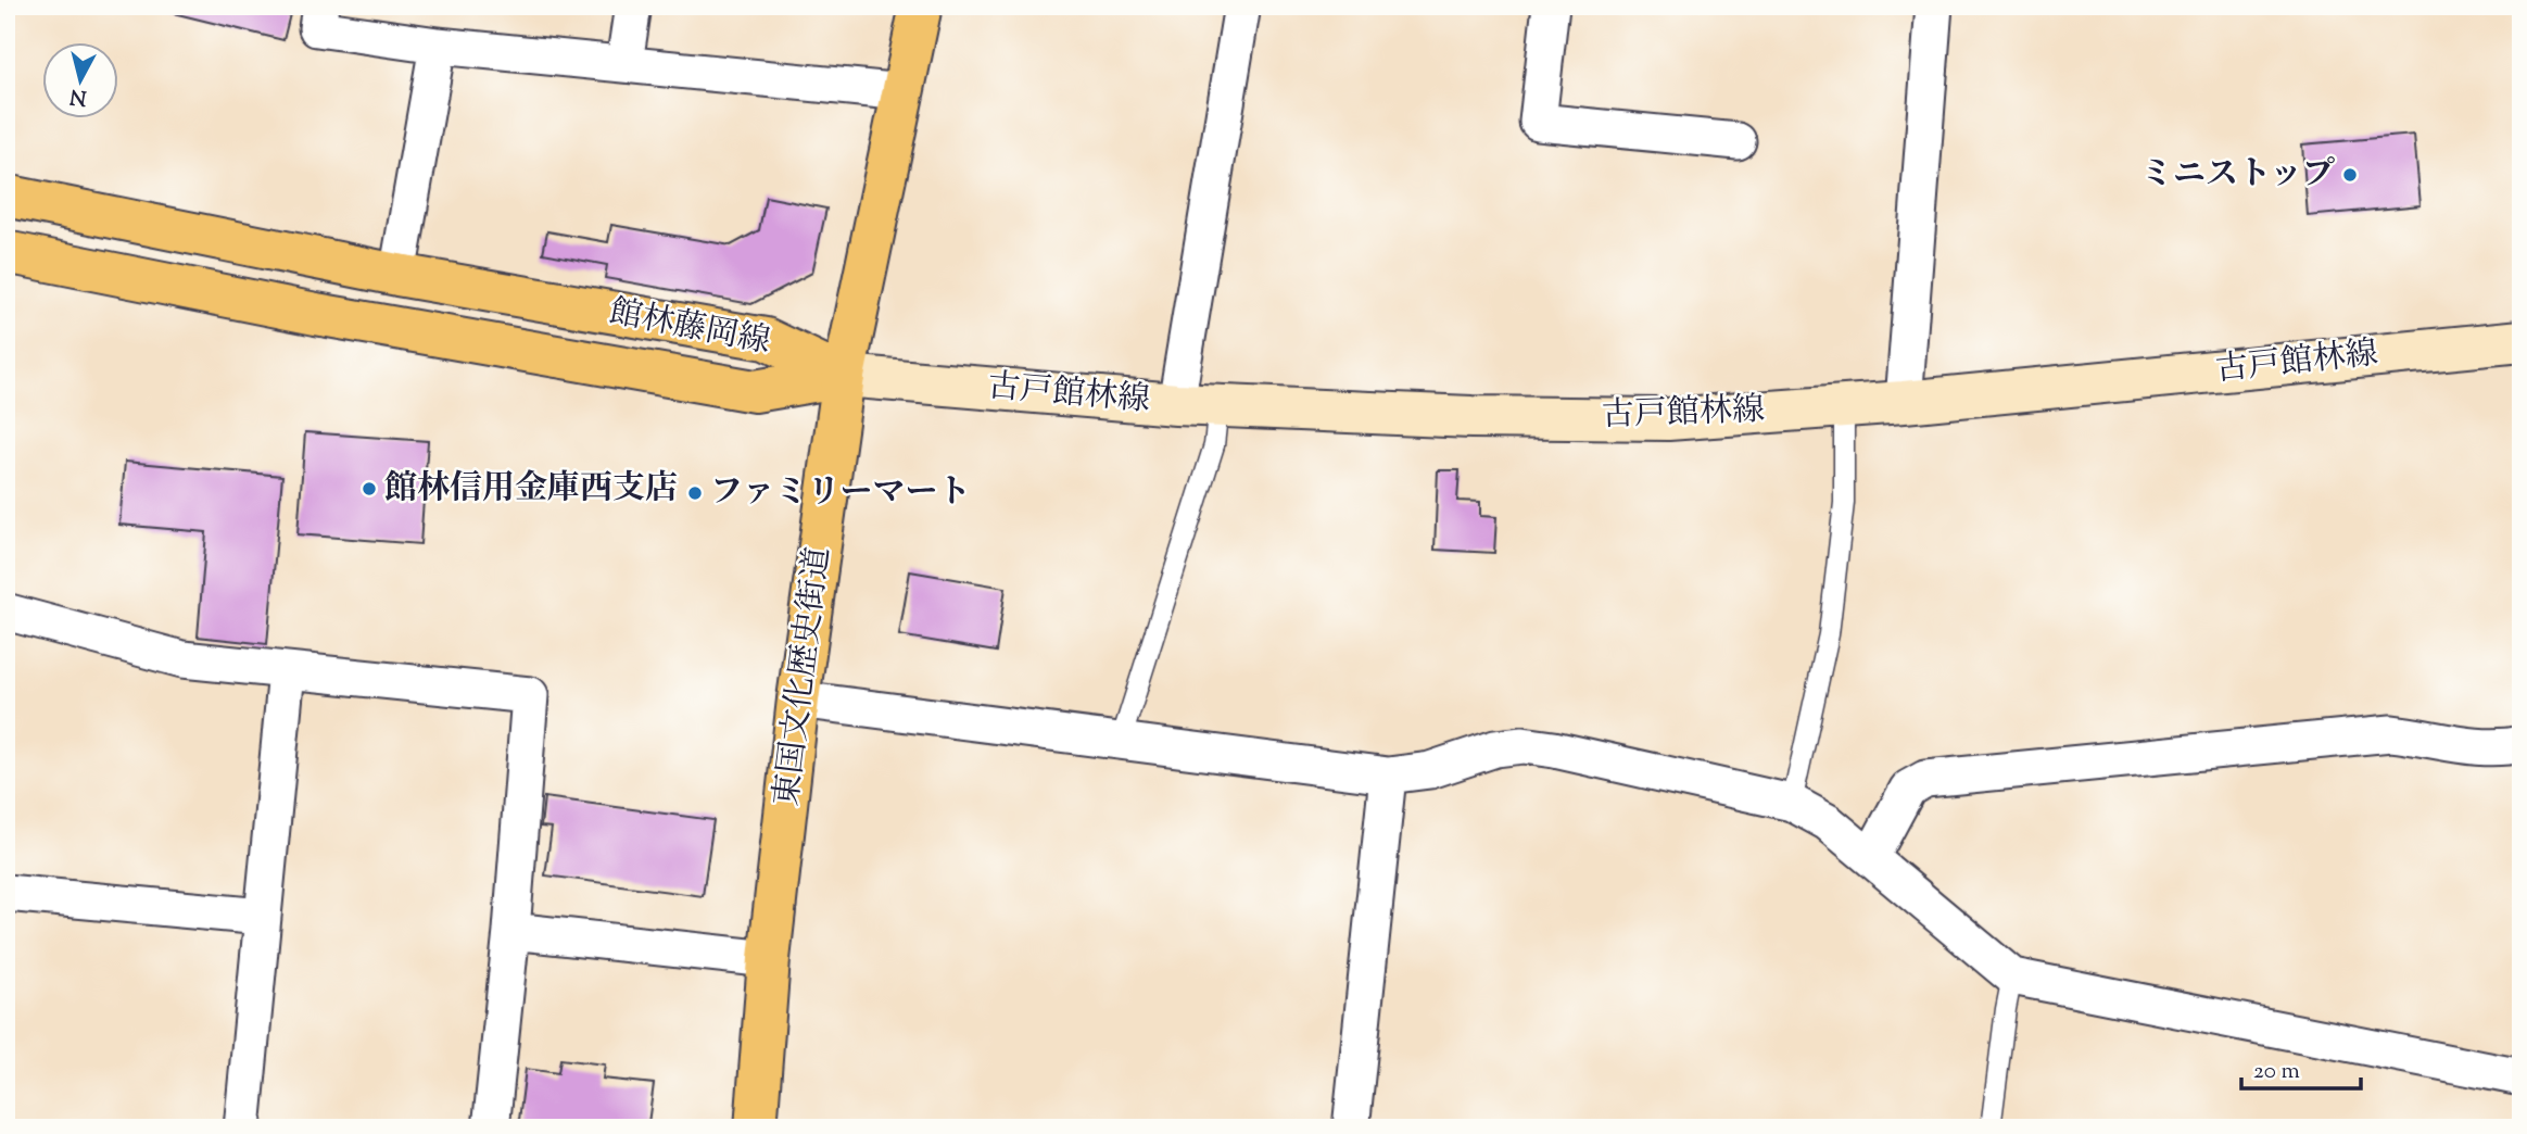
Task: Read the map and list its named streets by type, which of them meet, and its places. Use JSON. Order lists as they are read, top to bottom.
{
  "streets": {
    "main road": ["館林藤岡線", "古戸館林線", "東国文化歴史街道"]
  },
  "crossings": [
    ["館林藤岡線", "古戸館林線"],
    ["館林藤岡線", "東国文化歴史街道"],
    ["古戸館林線", "東国文化歴史街道"]
  ],
  "places": ["ミニストップ", "館林信用金庫西支店", "ファミリーマート"],
  "scale_bar": "20 m",
  "north": "bottom"
}
